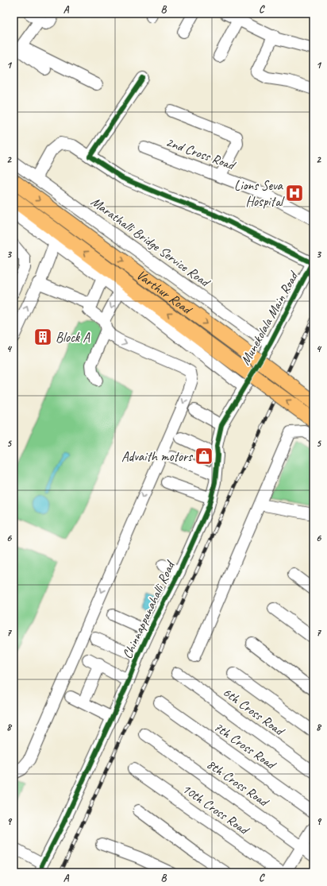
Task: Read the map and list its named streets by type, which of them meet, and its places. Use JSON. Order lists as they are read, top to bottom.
{
  "streets": {
    "main road": ["Varthur Road"],
    "street": [
      "2nd Cross Road",
      "Marathalli Bridge Service Road",
      "Munekolala Main Road",
      "Chinnappanahalli Road",
      "6th Cross Road",
      "7th Cross Road",
      "8th Cross Road",
      "10th Cross Road"
    ]
  },
  "crossings": [
    ["Marathalli Bridge Service Road", "Munekolala Main Road"],
    ["Munekolala Main Road", "Chinnappanahalli Road"]
  ],
  "places": {
    "hospital": ["Lions Seva Hospital"],
    "building": ["Block A"],
    "shop": ["Advaith motors"]
  },
  "grid": {
    "columns": ["A", "B", "C"],
    "rows": [
      "1",
      "2",
      "3",
      "4",
      "5",
      "6",
      "7",
      "8",
      "9"
    ]
  }
}
